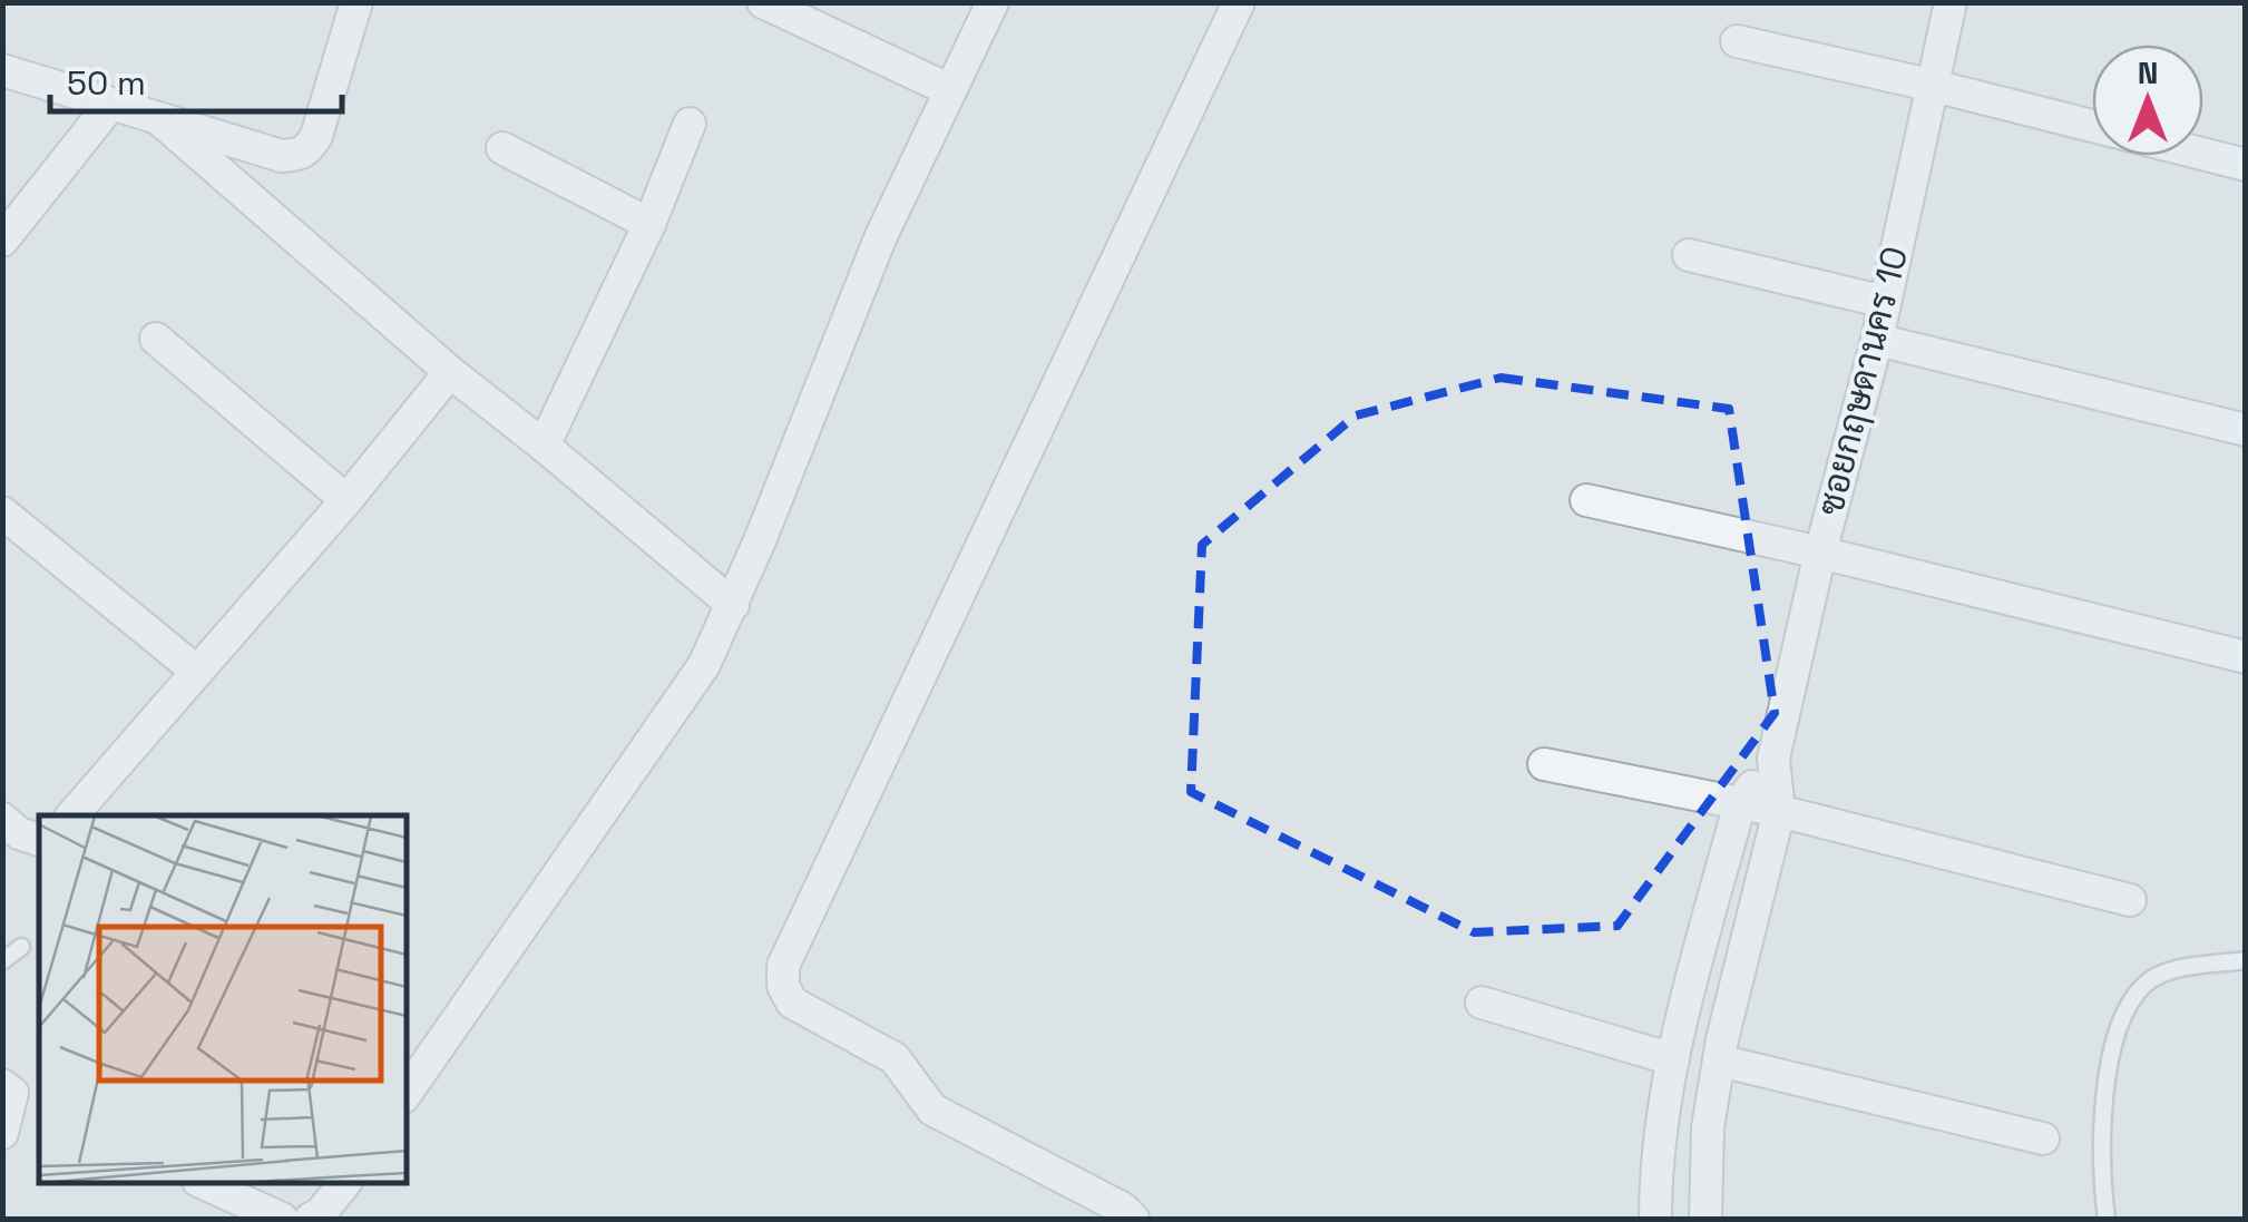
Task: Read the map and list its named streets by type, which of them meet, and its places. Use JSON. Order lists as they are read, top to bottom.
{
  "streets": {
    "street": ["ซอยกฤษดานคร 10"]
  },
  "scale_bar": "50 m",
  "north": "top"
}
